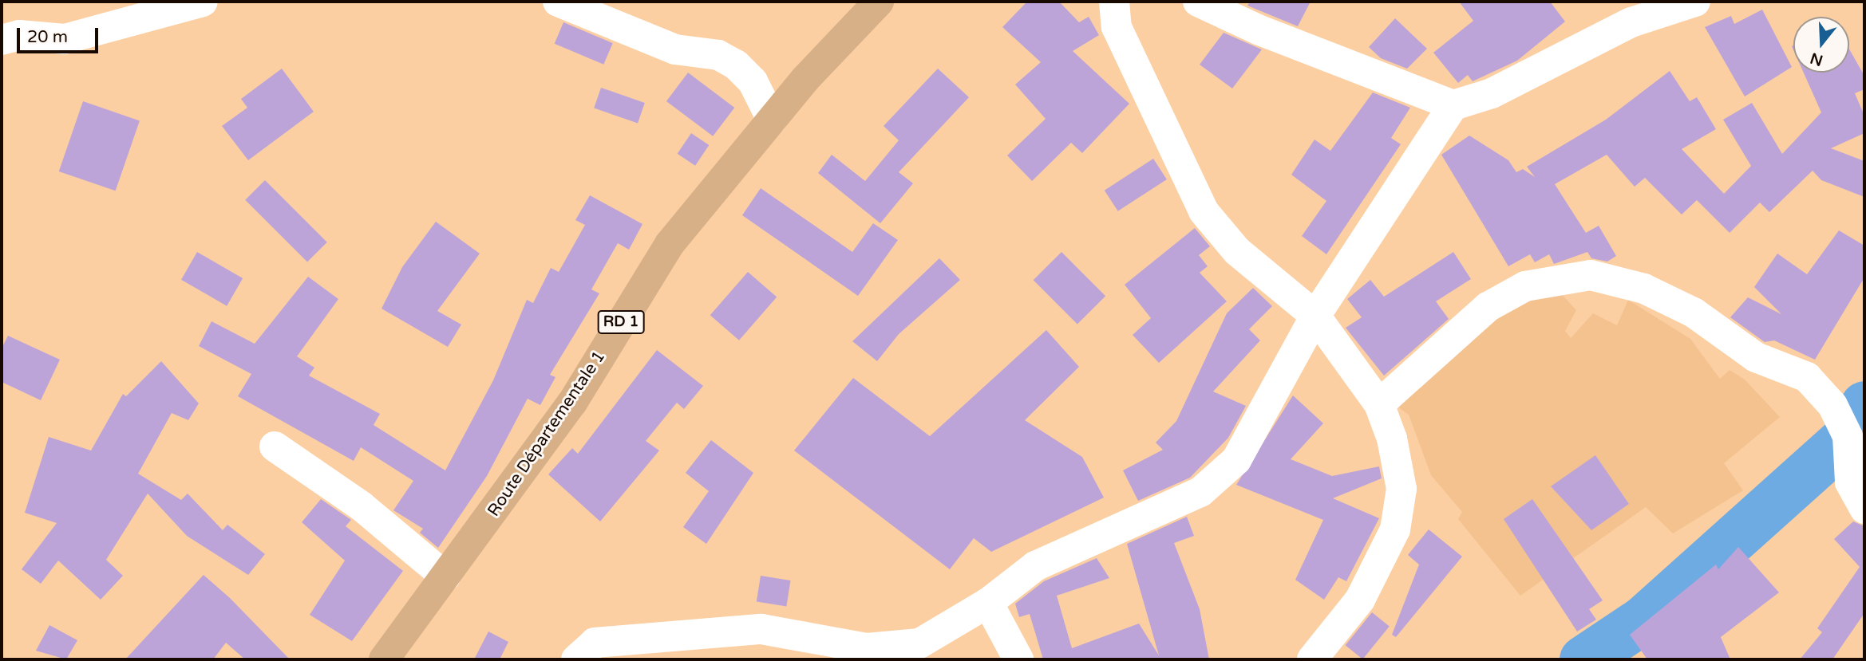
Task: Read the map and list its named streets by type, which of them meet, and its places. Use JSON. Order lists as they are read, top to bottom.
{
  "streets": {
    "main road": ["RD 1", "Route Départementale 1"]
  },
  "scale_bar": "20 m",
  "north": "bottom"
}
